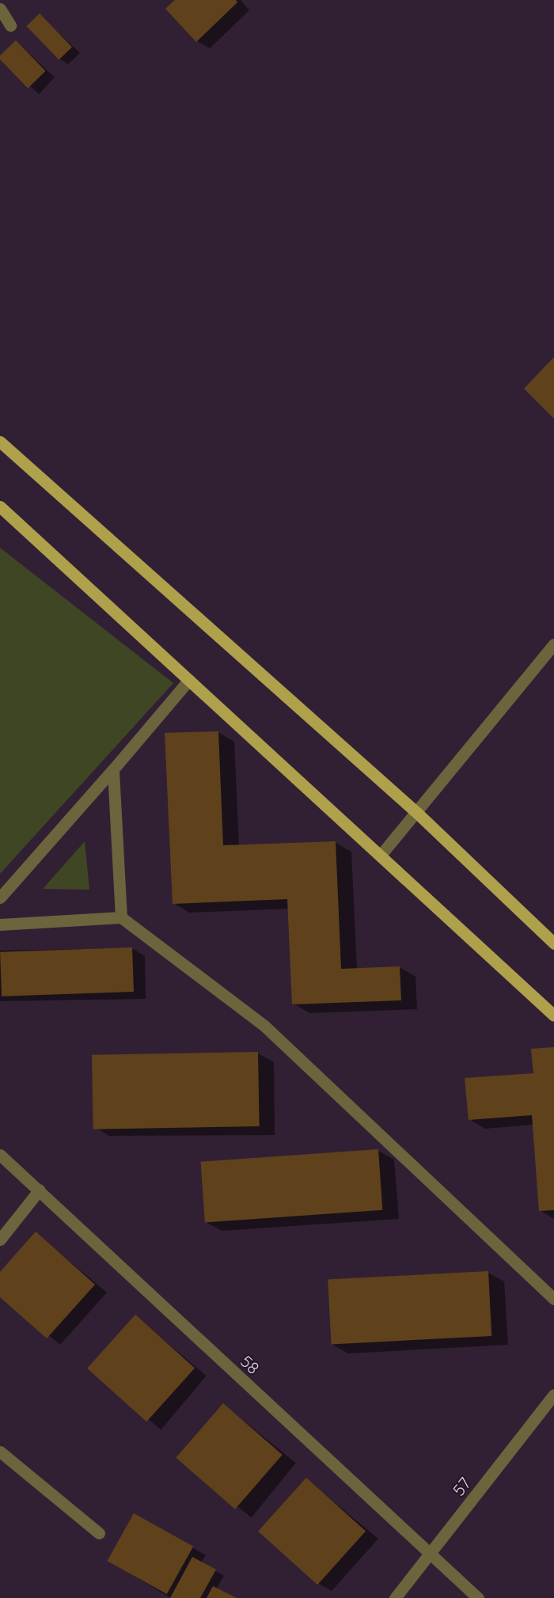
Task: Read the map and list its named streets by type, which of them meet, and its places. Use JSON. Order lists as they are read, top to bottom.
{
  "streets": {
    "street": ["58", "57"]
  },
  "crossings": [
    ["58", "57"]
  ]
}
